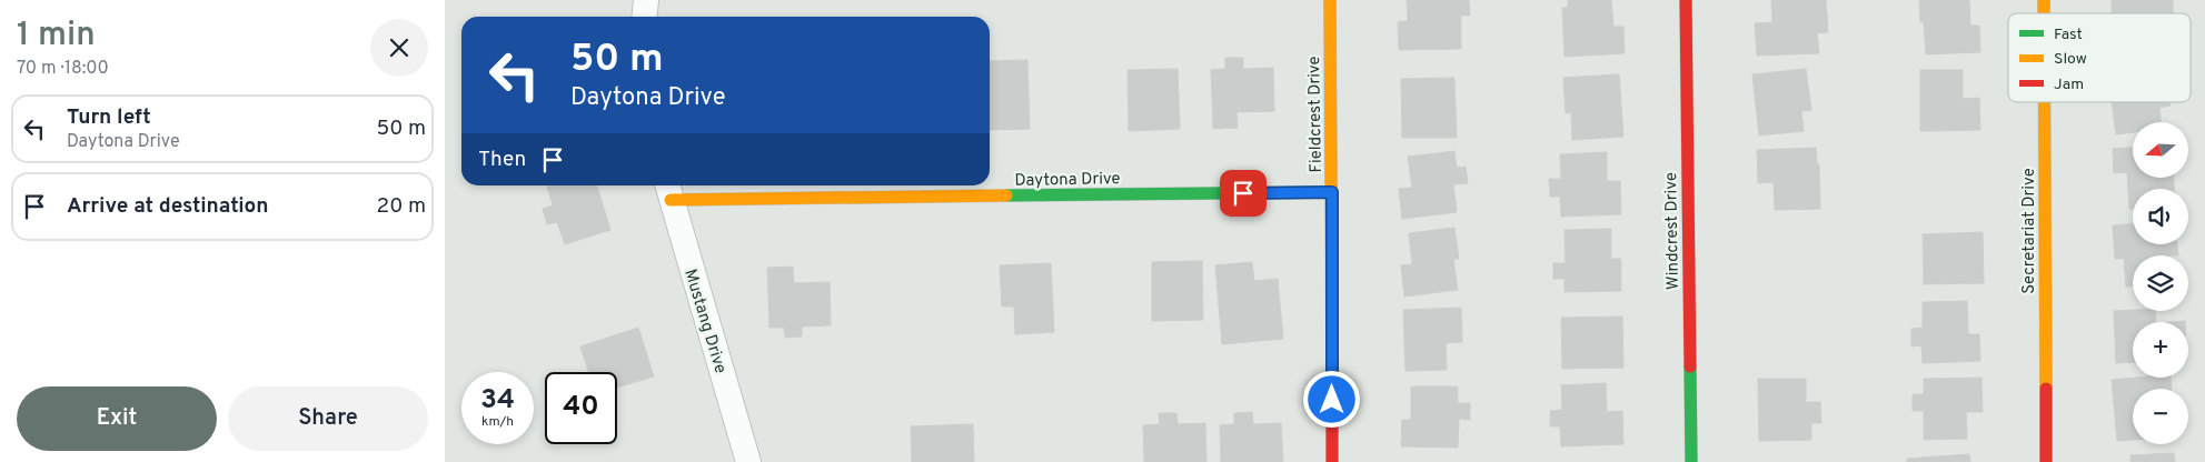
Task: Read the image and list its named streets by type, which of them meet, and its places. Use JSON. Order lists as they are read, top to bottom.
{
  "streets": {
    "street": [
      "Fieldcrest Drive",
      "Daytona Drive",
      "Windcrest Drive",
      "Secretariat Drive",
      "Mustang Drive"
    ]
  },
  "crossings": [
    ["Fieldcrest Drive", "Daytona Drive"],
    ["Daytona Drive", "Mustang Drive"]
  ],
  "legend": ["Fast", "Slow", "Jam"],
  "north": "left",
  "page": {
    "heading": ["1 min", "70 m · 18:00"],
    "turn": ["50 m", "Daytona Drive"],
    "list": [
      {
        "name": "Turn left",
        "note": "Daytona Drive",
        "value": "50 m"
      },
      {
        "name": "Arrive at destination",
        "value": "20 m"
      }
    ],
    "map_buttons": ["+", "−"],
    "then": "Then",
    "speed": "34 km/h",
    "limit": "40",
    "buttons": ["Exit", "Share"]
  }
}
